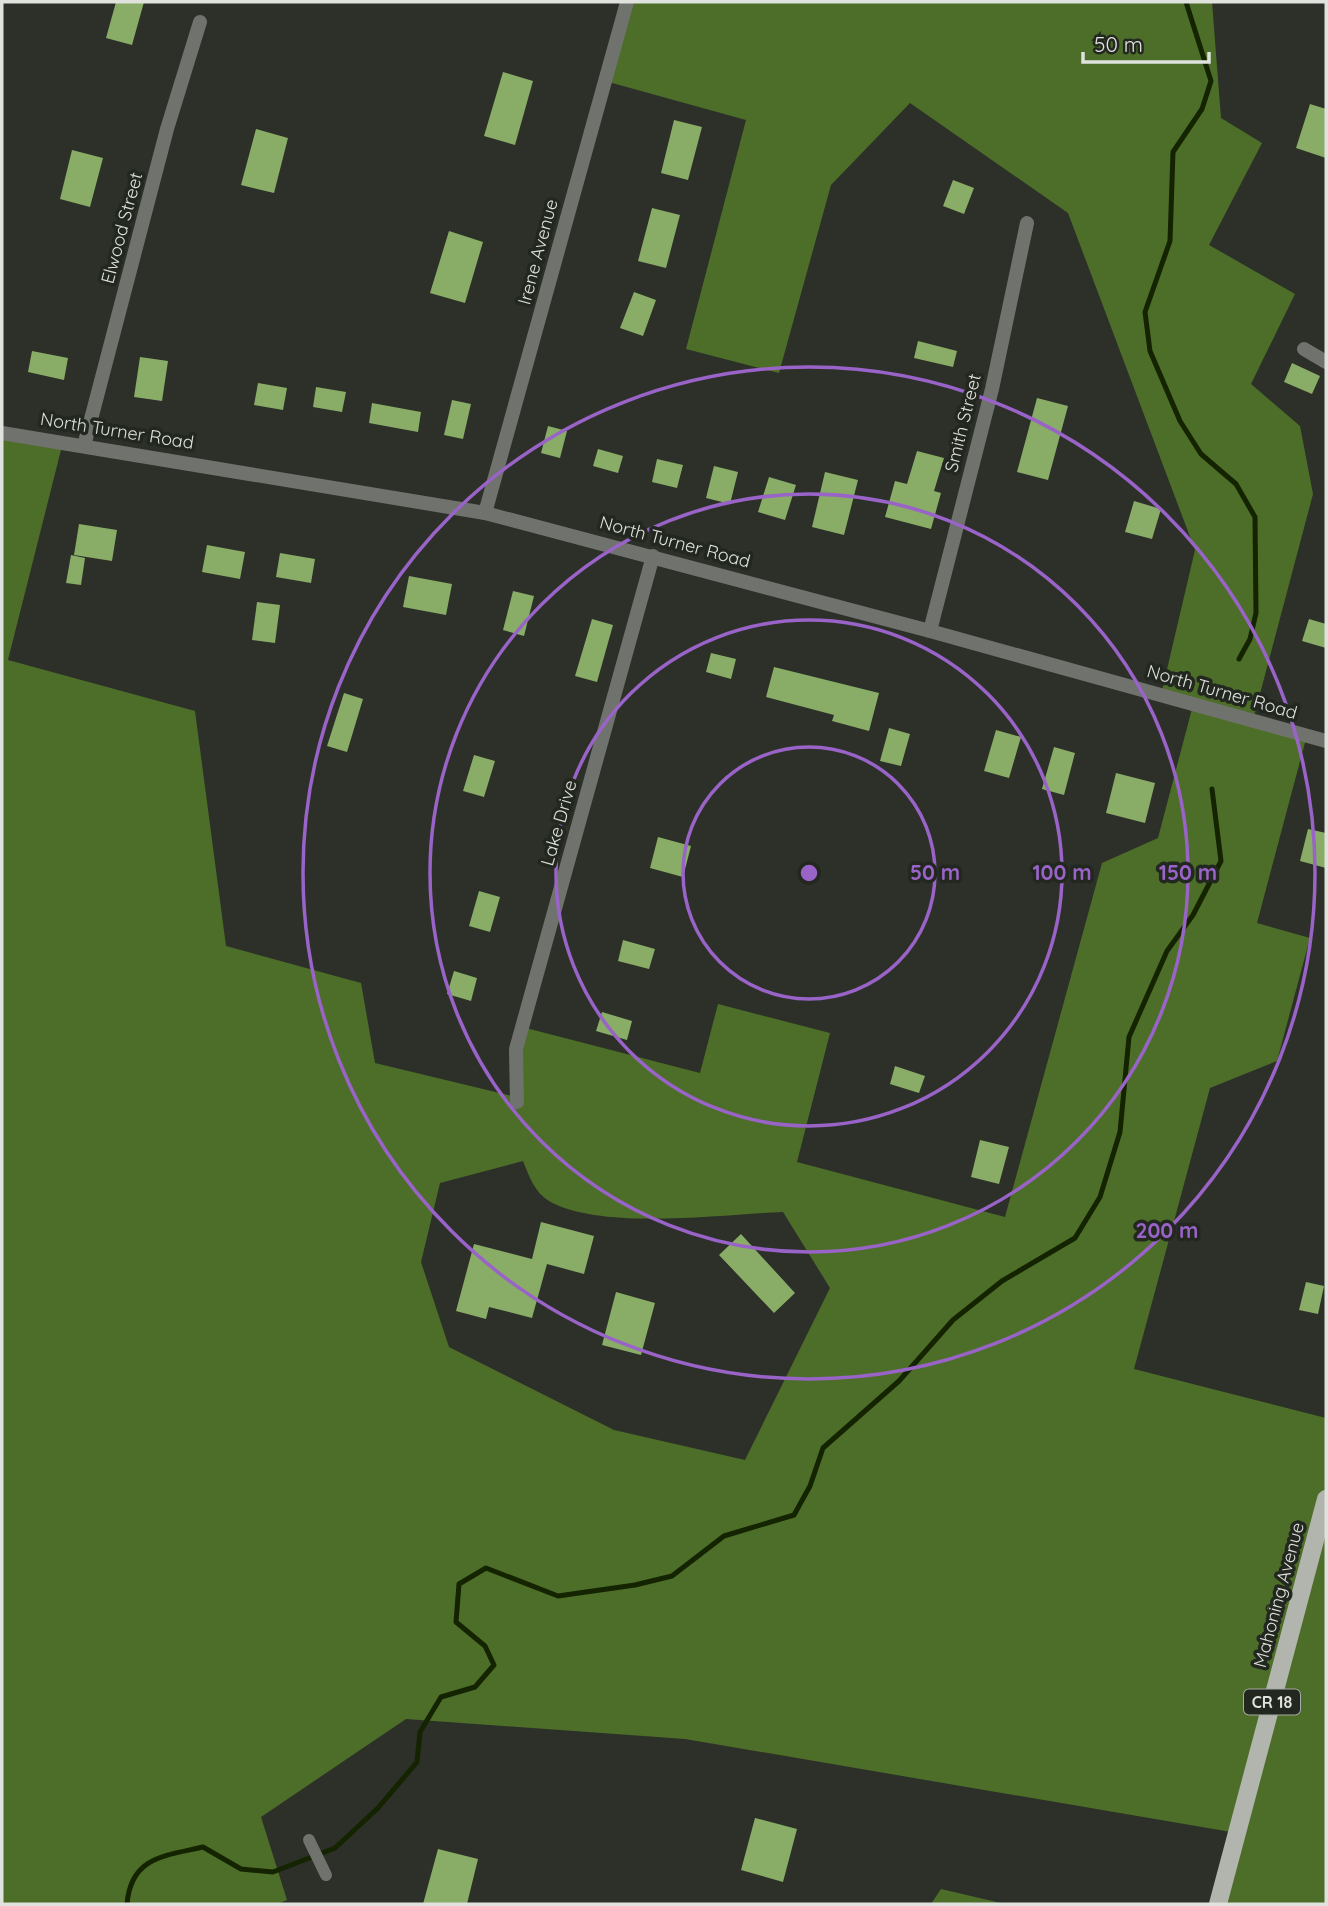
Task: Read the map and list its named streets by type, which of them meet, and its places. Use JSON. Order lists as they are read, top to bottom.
{
  "streets": {
    "main road": ["Mahoning Avenue", "CR 18"],
    "street": [
      "Elwood Street",
      "Irene Avenue",
      "Smith Street",
      "North Turner Road",
      "Lake Drive"
    ]
  },
  "crossings": [
    ["Elwood Street", "North Turner Road"],
    ["Irene Avenue", "North Turner Road"],
    ["Smith Street", "North Turner Road"],
    ["North Turner Road", "Lake Drive"]
  ],
  "scale_bar": "50 m",
  "rings": [
    "50 m",
    "100 m",
    "150 m",
    "200 m"
  ]
}
